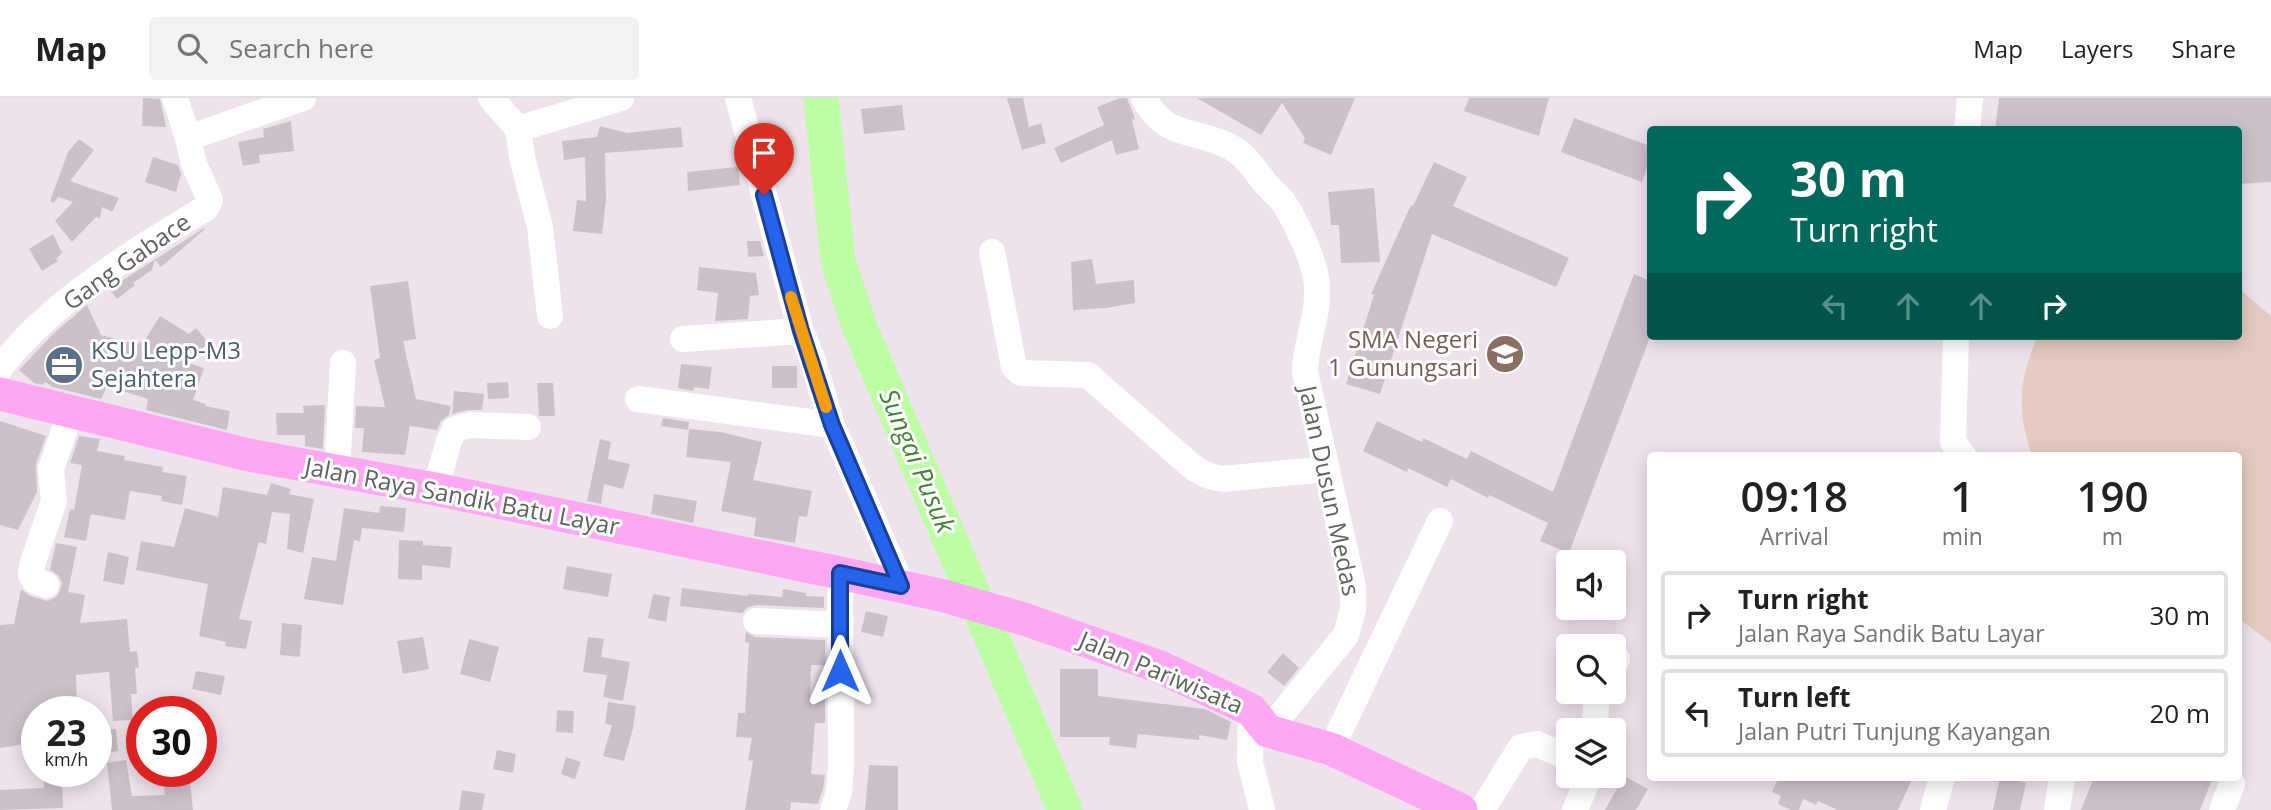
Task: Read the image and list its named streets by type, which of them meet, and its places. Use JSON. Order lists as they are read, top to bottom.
{
  "streets": {
    "main road": ["Jalan Raya Sandik Batu Layar", "Jalan Pariwisata"],
    "street": ["Gang Gabace", "Jalan Dusun Medas"]
  },
  "crossings": [
    ["Jalan Dusun Medas", "Jalan Pariwisata"],
    ["Jalan Raya Sandik Batu Layar", "Jalan Pariwisata"]
  ],
  "water": ["Sungai Pusuk"],
  "places": {
    "school or university": ["SMA Negeri 1 Gunungsari"],
    "office": ["KSU Lepp-M3 Sejahtera"]
  },
  "page": {
    "header": "Map",
    "search": "Search here",
    "nav": ["Map", "Layers", "Share"],
    "turn": ["30 m", "Turn right"],
    "eta": [
      "09:18",
      "Arrival",
      "1",
      "min",
      "190",
      "m"
    ],
    "list": [
      {
        "name": "Turn right",
        "note": "Jalan Raya Sandik Batu Layar",
        "value": "30 m"
      },
      {
        "name": "Turn left",
        "note": "Jalan Putri Tunjung Kayangan",
        "value": "20 m"
      }
    ],
    "speed": "23 km/h",
    "limit": "30"
  }
}
